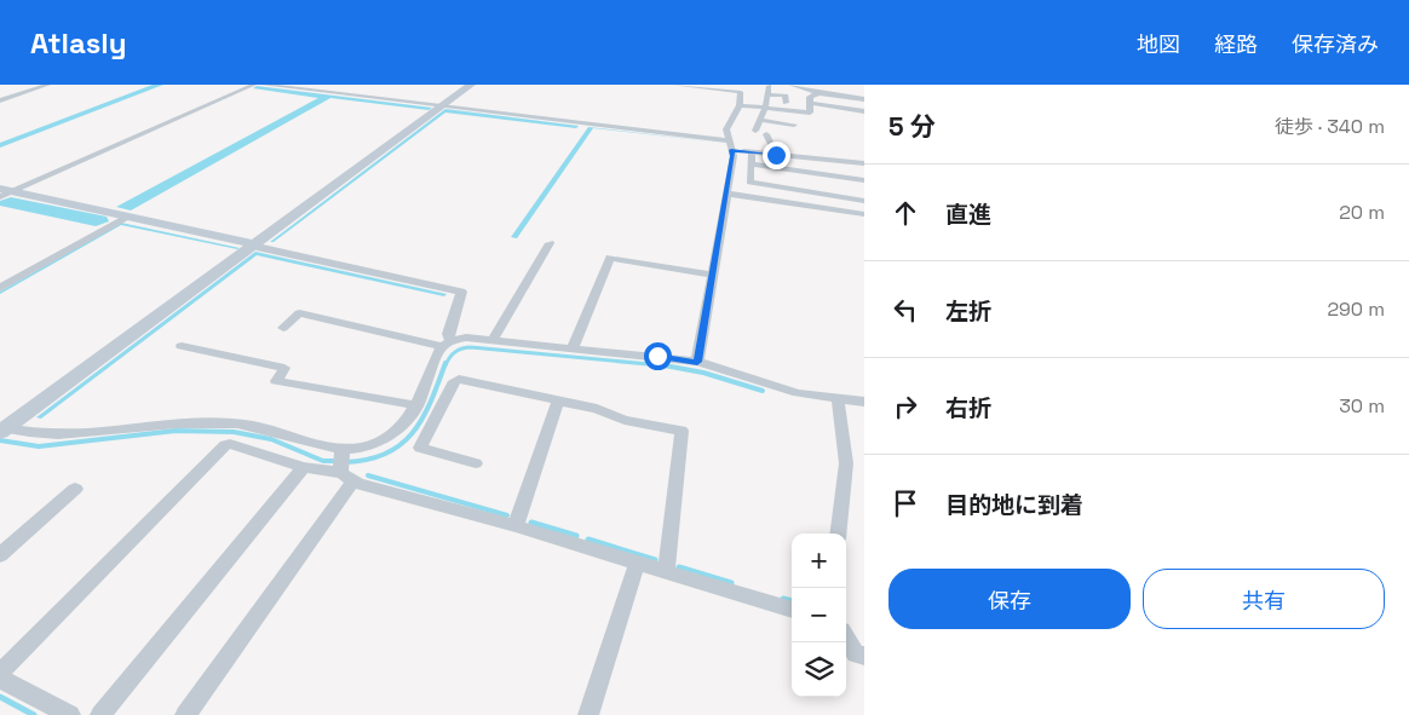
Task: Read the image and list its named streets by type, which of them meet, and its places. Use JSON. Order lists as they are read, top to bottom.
{
  "page": {
    "header": "Atlasly",
    "nav": ["地図", "経路", "保存済み"],
    "heading": ["5 分", "徒歩 · 340 m"],
    "list": [
      ["直進", "20 m"],
      ["左折", "290 m"],
      ["右折", "30 m"],
      "目的地に到着"
    ],
    "map_buttons": ["+", "−"],
    "buttons": ["保存", "共有"]
  }
}
